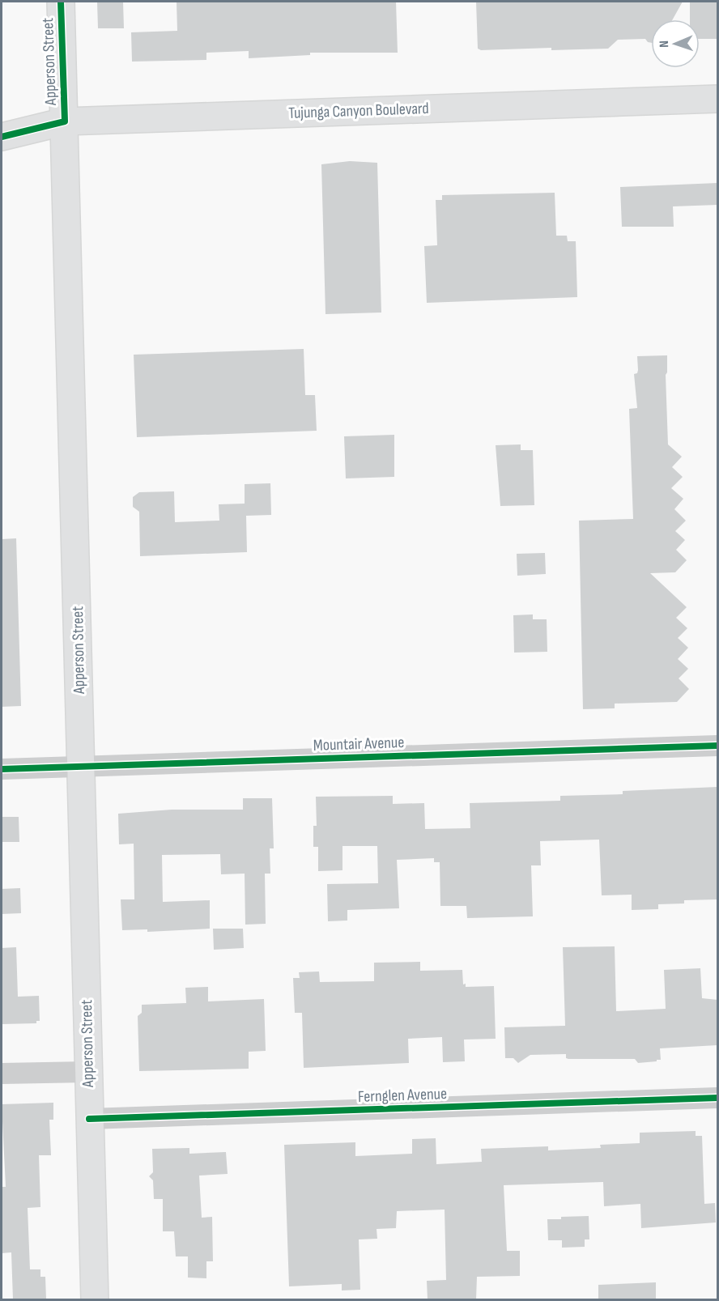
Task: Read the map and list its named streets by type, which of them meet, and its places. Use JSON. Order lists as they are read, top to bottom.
{
  "streets": {
    "main road": ["Apperson Street", "Tujunga Canyon Boulevard"],
    "street": ["Mountair Avenue", "Fernglen Avenue"]
  },
  "crossings": [
    ["Apperson Street", "Tujunga Canyon Boulevard"],
    ["Apperson Street", "Mountair Avenue"],
    ["Apperson Street", "Fernglen Avenue"]
  ],
  "north": "left"
}
